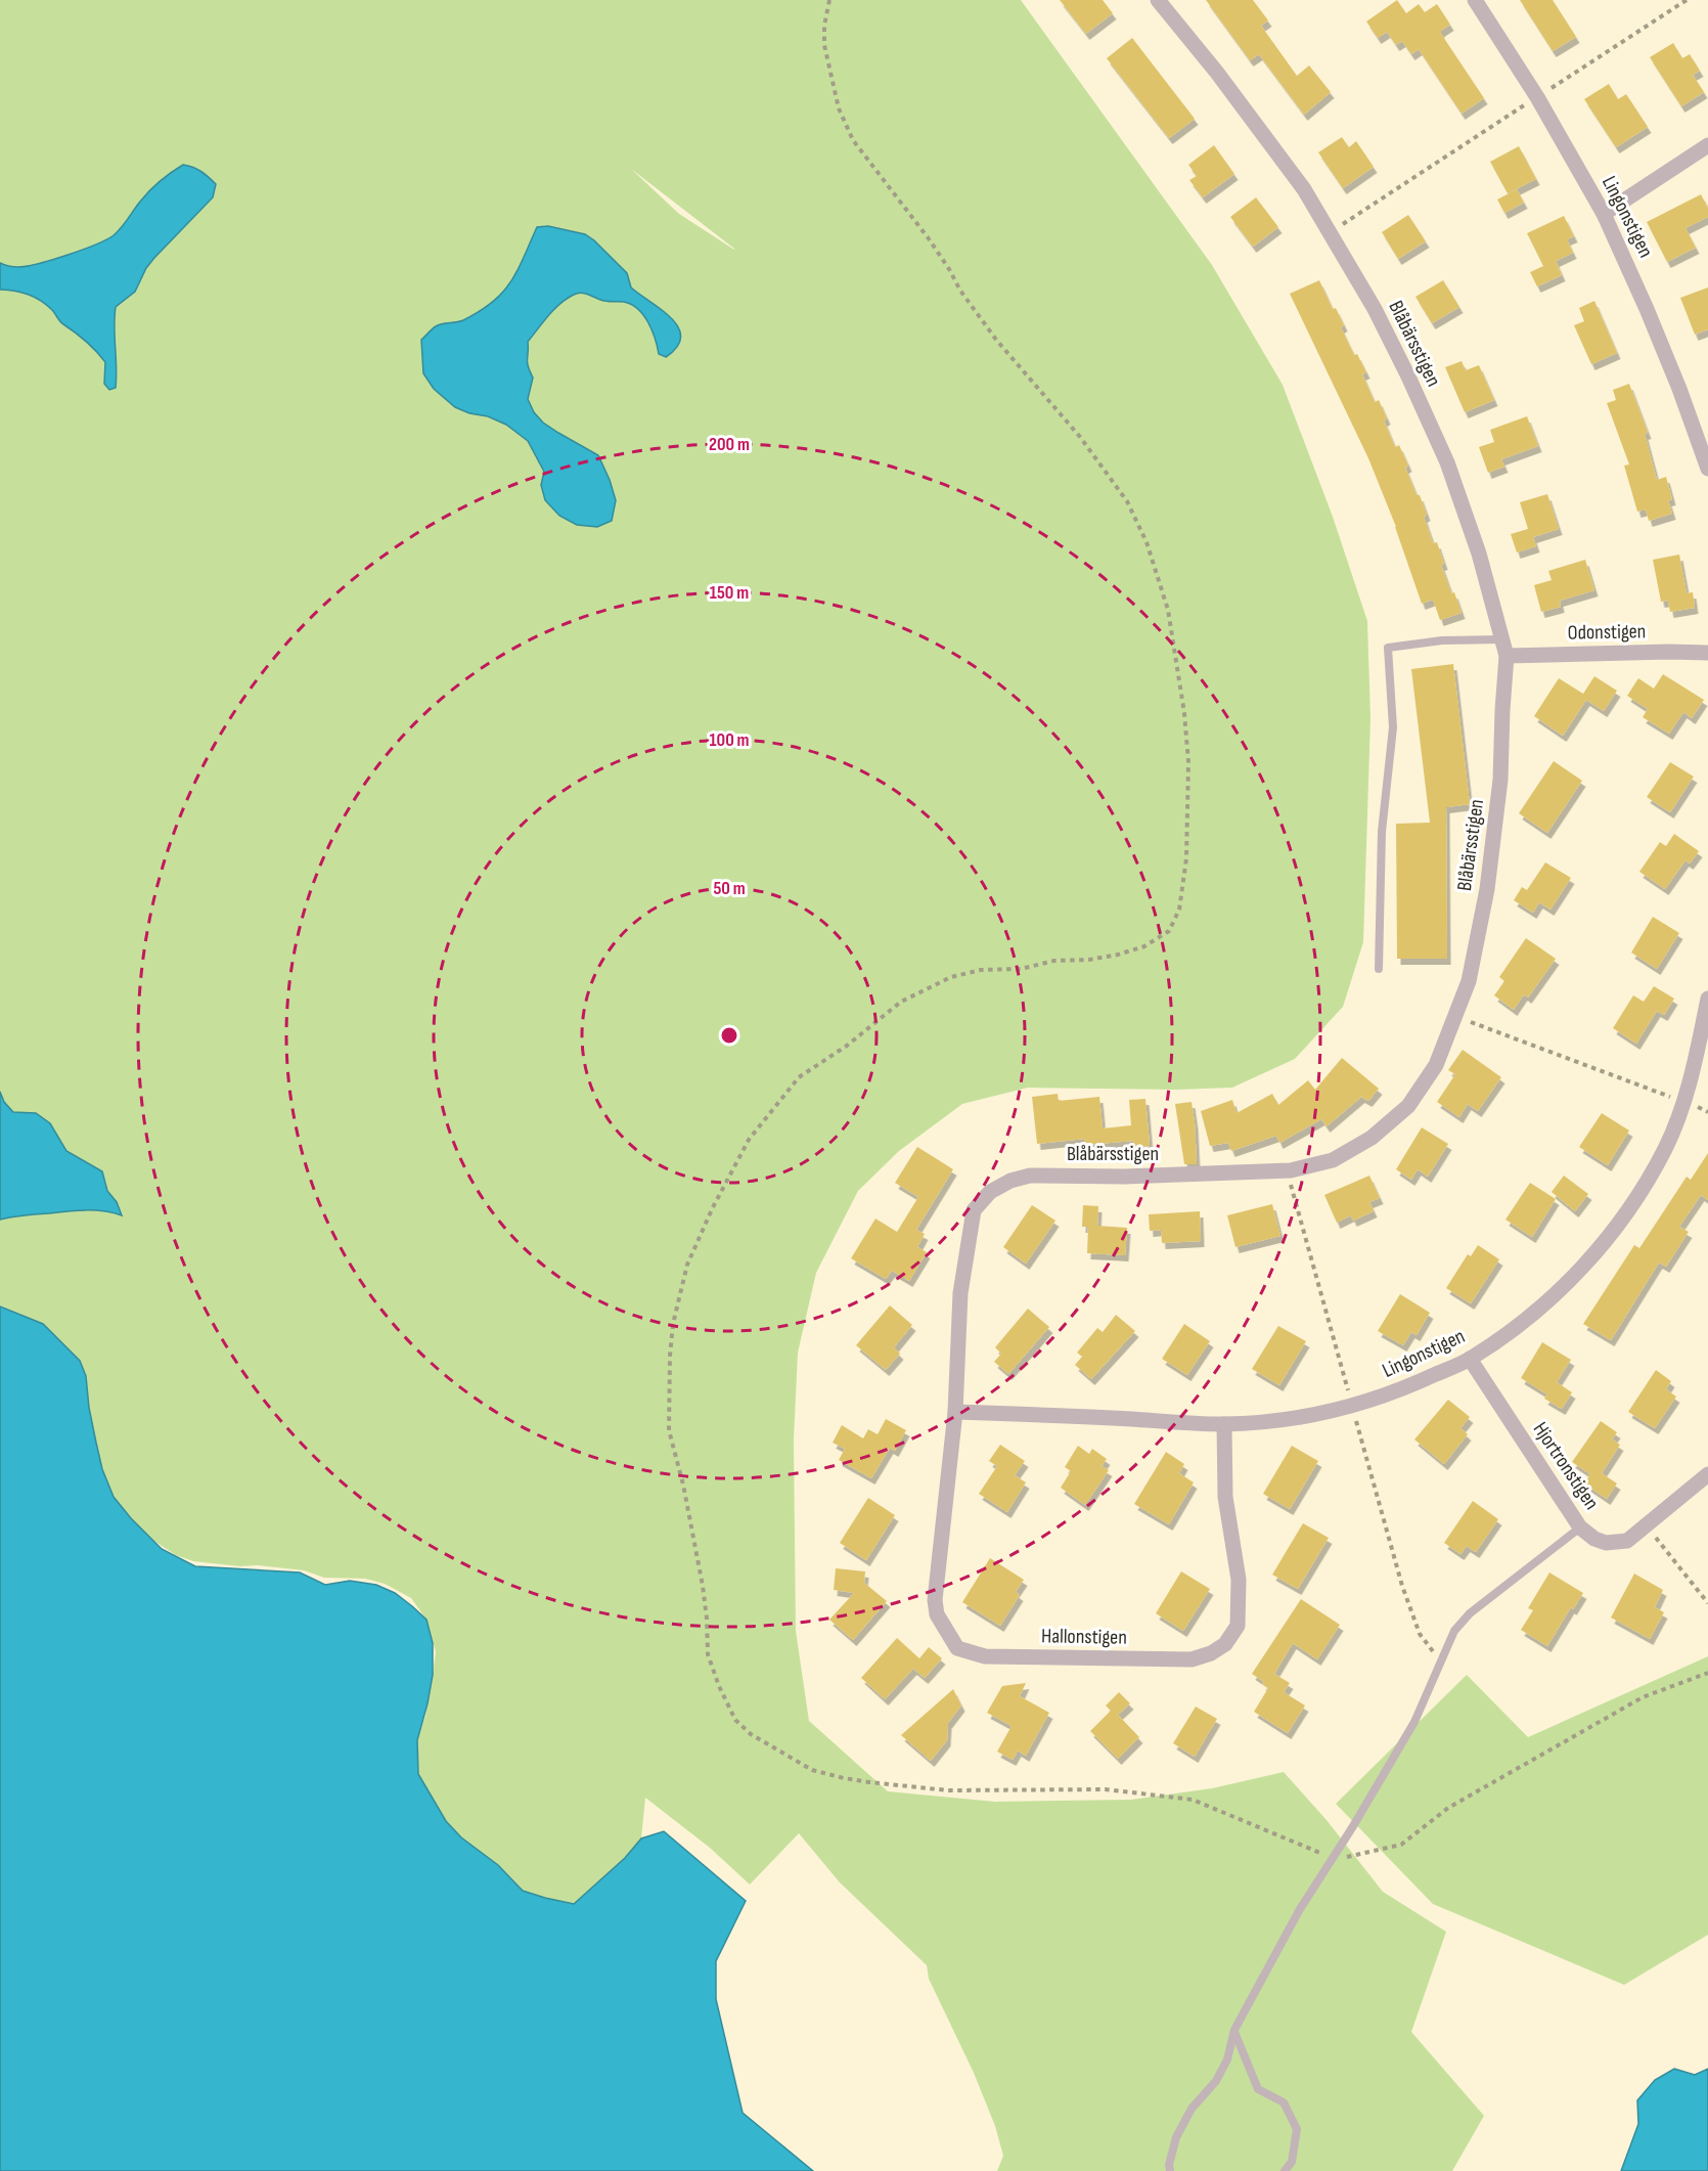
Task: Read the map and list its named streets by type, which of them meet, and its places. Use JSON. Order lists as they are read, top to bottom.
{
  "streets": {
    "street": [
      "Lingonstigen",
      "Blåbärsstigen",
      "Odonstigen",
      "Hjortronstigen",
      "Hallonstigen"
    ]
  },
  "crossings": [
    ["Lingonstigen", "Blåbärsstigen"],
    ["Lingonstigen", "Hjortronstigen"],
    ["Lingonstigen", "Hallonstigen"],
    ["Blåbärsstigen", "Odonstigen"],
    ["Blåbärsstigen", "Hallonstigen"]
  ],
  "rings": [
    "200 m",
    "150 m",
    "100 m",
    "50 m"
  ]
}
